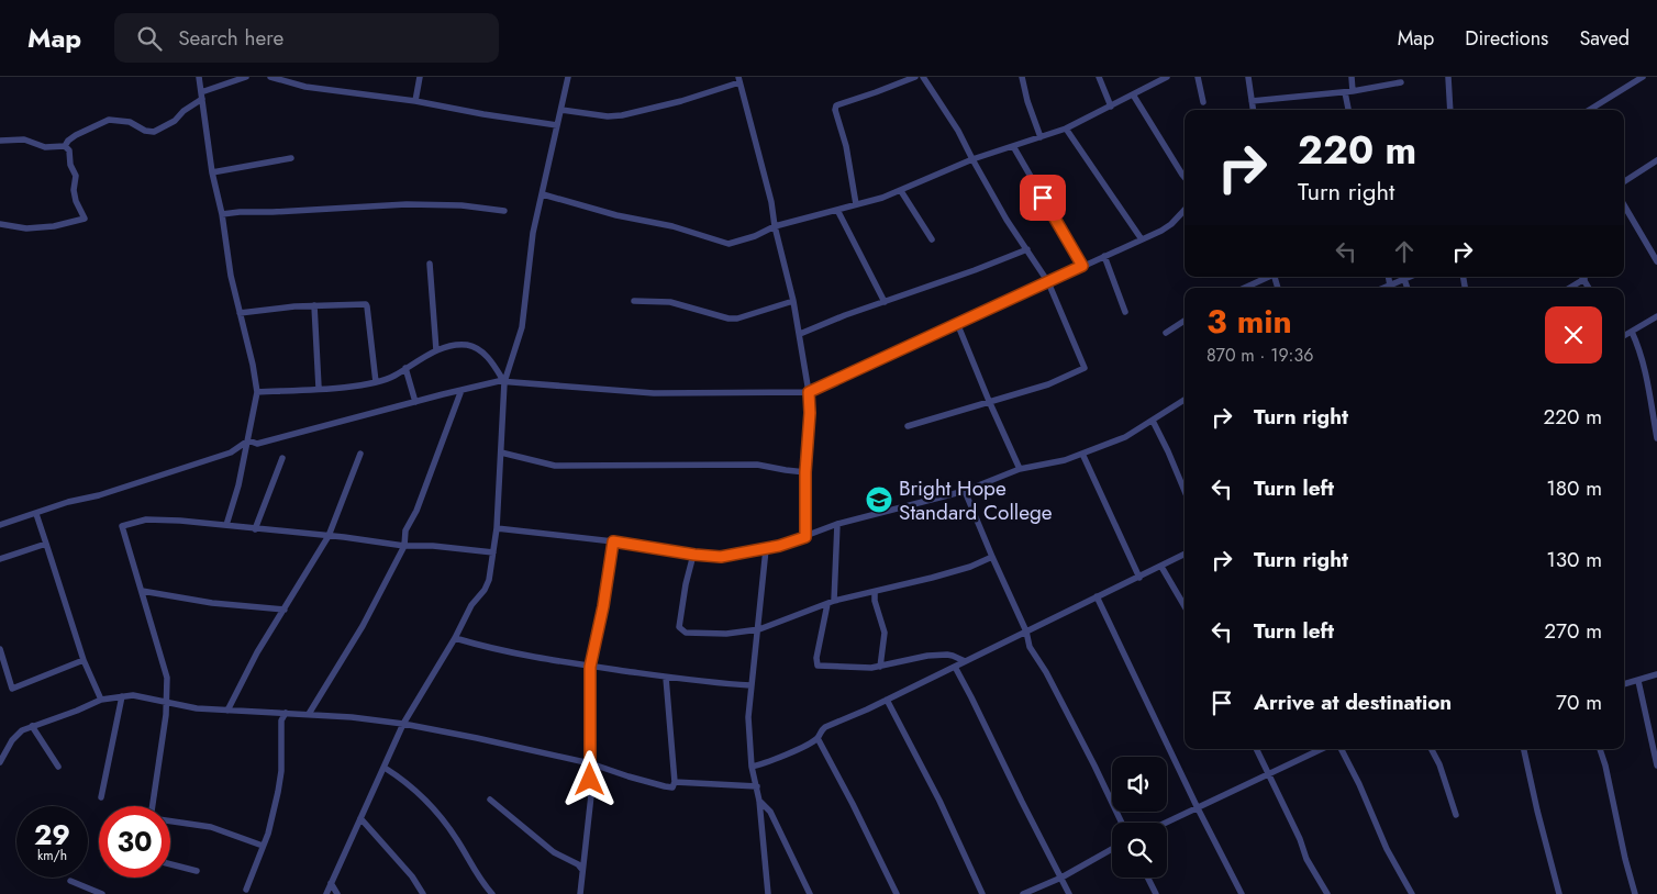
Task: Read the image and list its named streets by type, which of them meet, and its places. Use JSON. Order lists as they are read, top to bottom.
{
  "places": {
    "school or university": ["Bright Hope Standard College"]
  },
  "page": {
    "header": "Map",
    "search": "Search here",
    "nav": ["Map", "Directions", "Saved"],
    "turn": ["220 m", "Turn right"],
    "heading": ["3 min", "870 m · 19:36"],
    "list": [
      {
        "name": "Turn right",
        "value": "220 m"
      },
      {
        "name": "Turn left",
        "value": "180 m"
      },
      {
        "name": "Turn right",
        "value": "130 m"
      },
      {
        "name": "Turn left",
        "value": "270 m"
      },
      {
        "name": "Arrive at destination",
        "value": "70 m"
      }
    ],
    "speed": "29 km/h",
    "limit": "30"
  }
}
